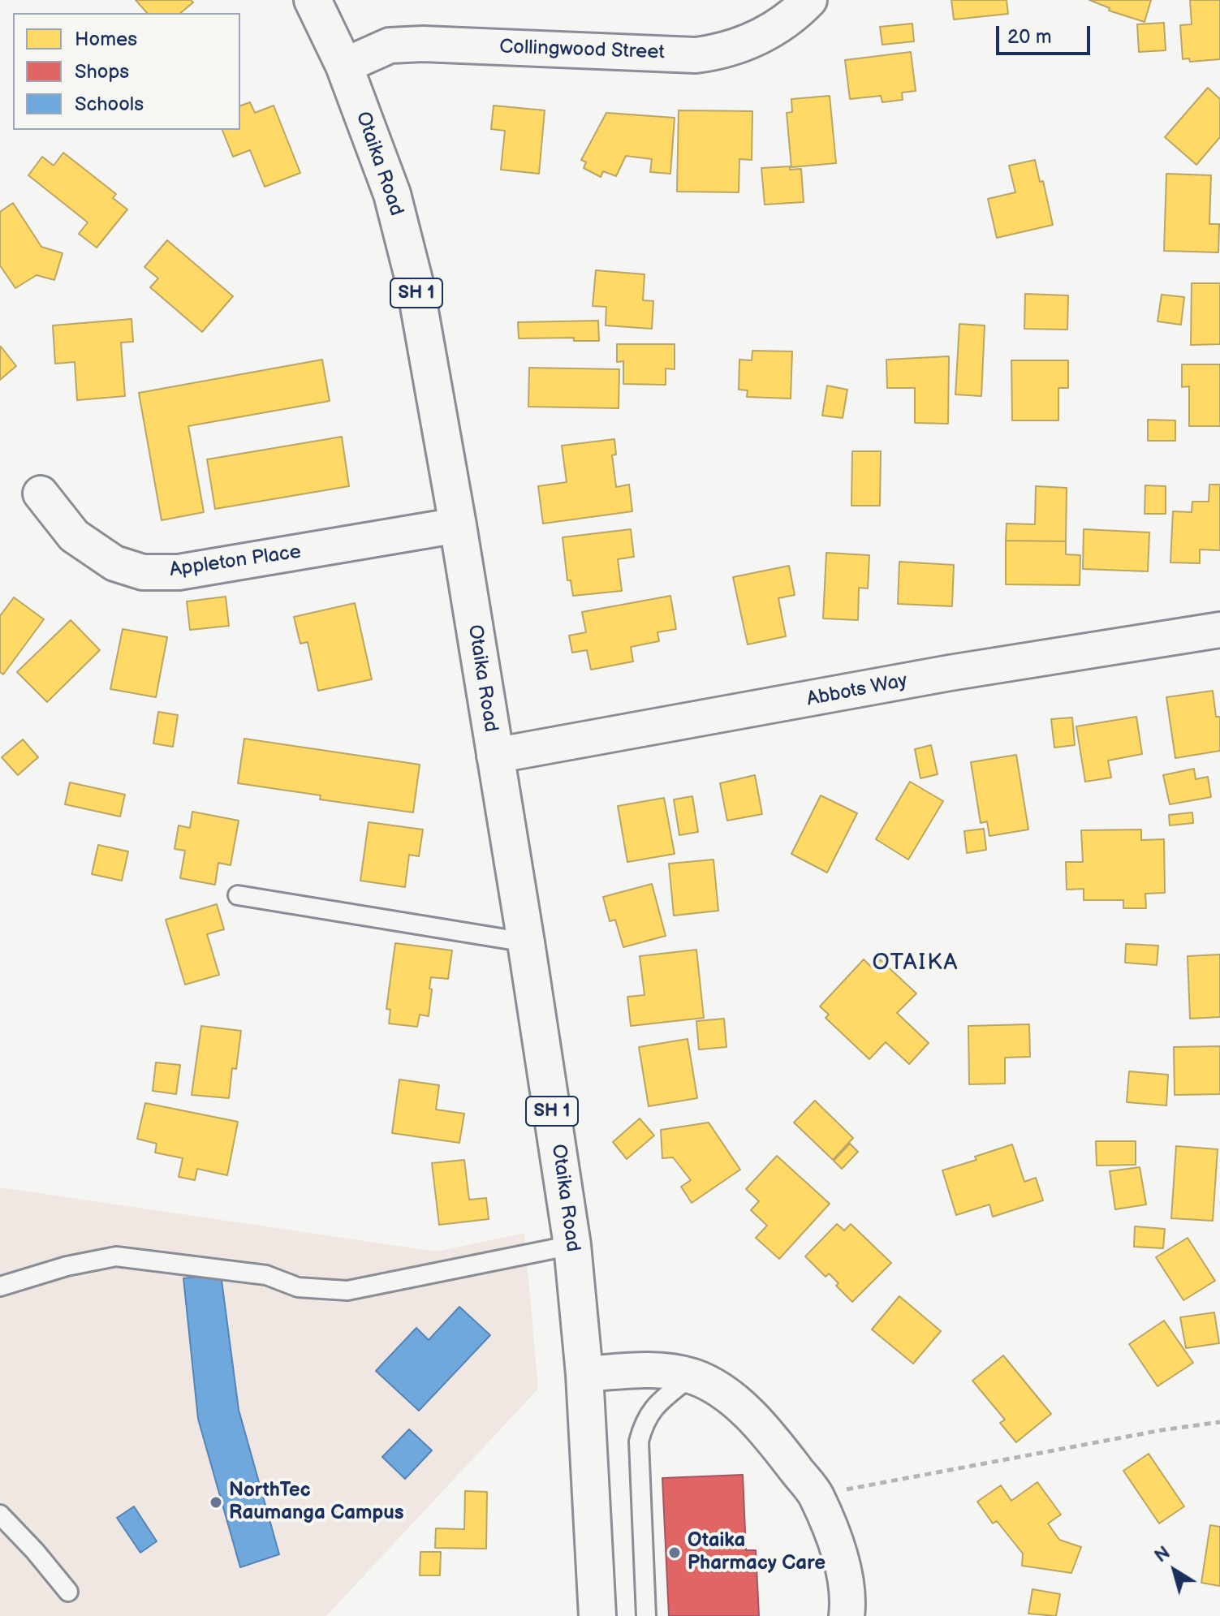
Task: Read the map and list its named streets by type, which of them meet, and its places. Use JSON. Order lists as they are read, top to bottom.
{
  "streets": {
    "highway": ["Otaika Road", "SH 1"],
    "street": ["Collingwood Street", "Appleton Place", "Abbots Way"]
  },
  "crossings": [
    ["Collingwood Street", "Otaika Road"],
    ["Otaika Road", "Appleton Place"],
    ["Otaika Road", "Abbots Way"]
  ],
  "districts": ["OTAIKA"],
  "places": ["NorthTec Raumanga Campus", "Otaika Pharmacy Care"],
  "legend": ["Homes", "Shops", "Schools"],
  "scale_bar": "20 m",
  "north": "top left"
}
